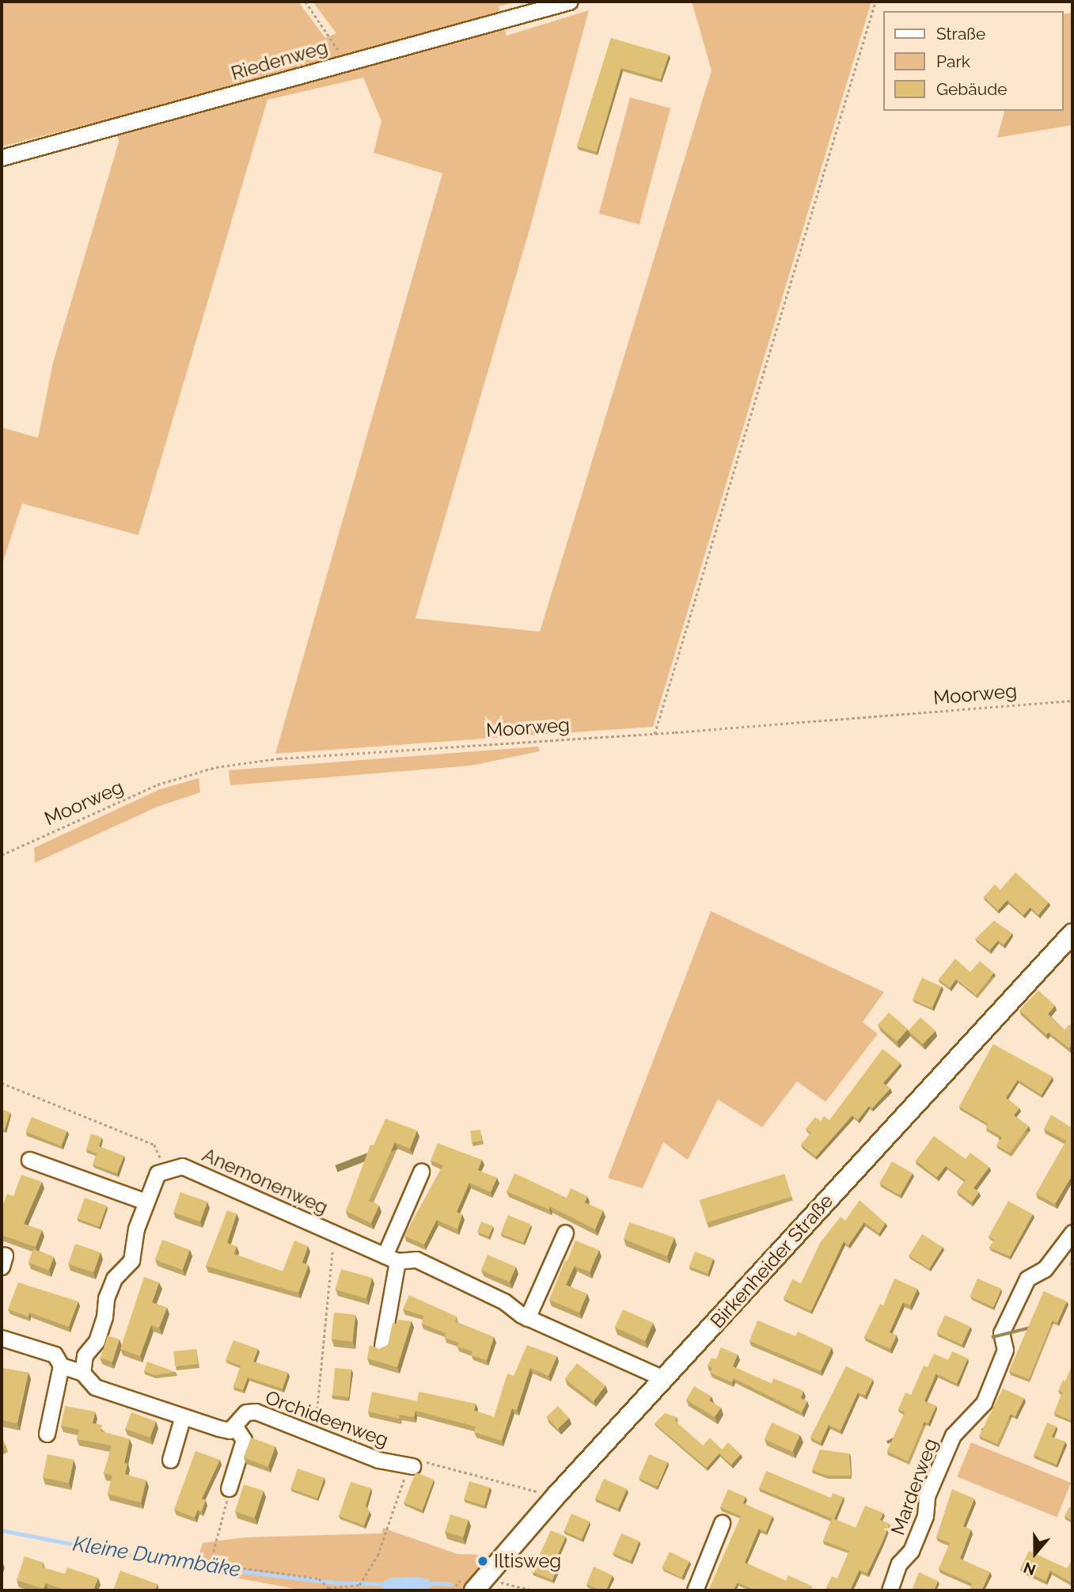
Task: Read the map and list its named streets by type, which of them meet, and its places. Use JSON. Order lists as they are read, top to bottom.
{
  "streets": {
    "street": [
      "Riedenweg",
      "Anemonenweg",
      "Birkenheider Straße",
      "Orchideenweg",
      "Marderweg"
    ],
    "path": ["Moorweg"]
  },
  "crossings": [
    ["Anemonenweg", "Birkenheider Straße"]
  ],
  "water": ["Kleine Dummbäke"],
  "places": ["Iltisweg"],
  "legend": ["Straße", "Park", "Gebäude"],
  "north": "bottom"
}
